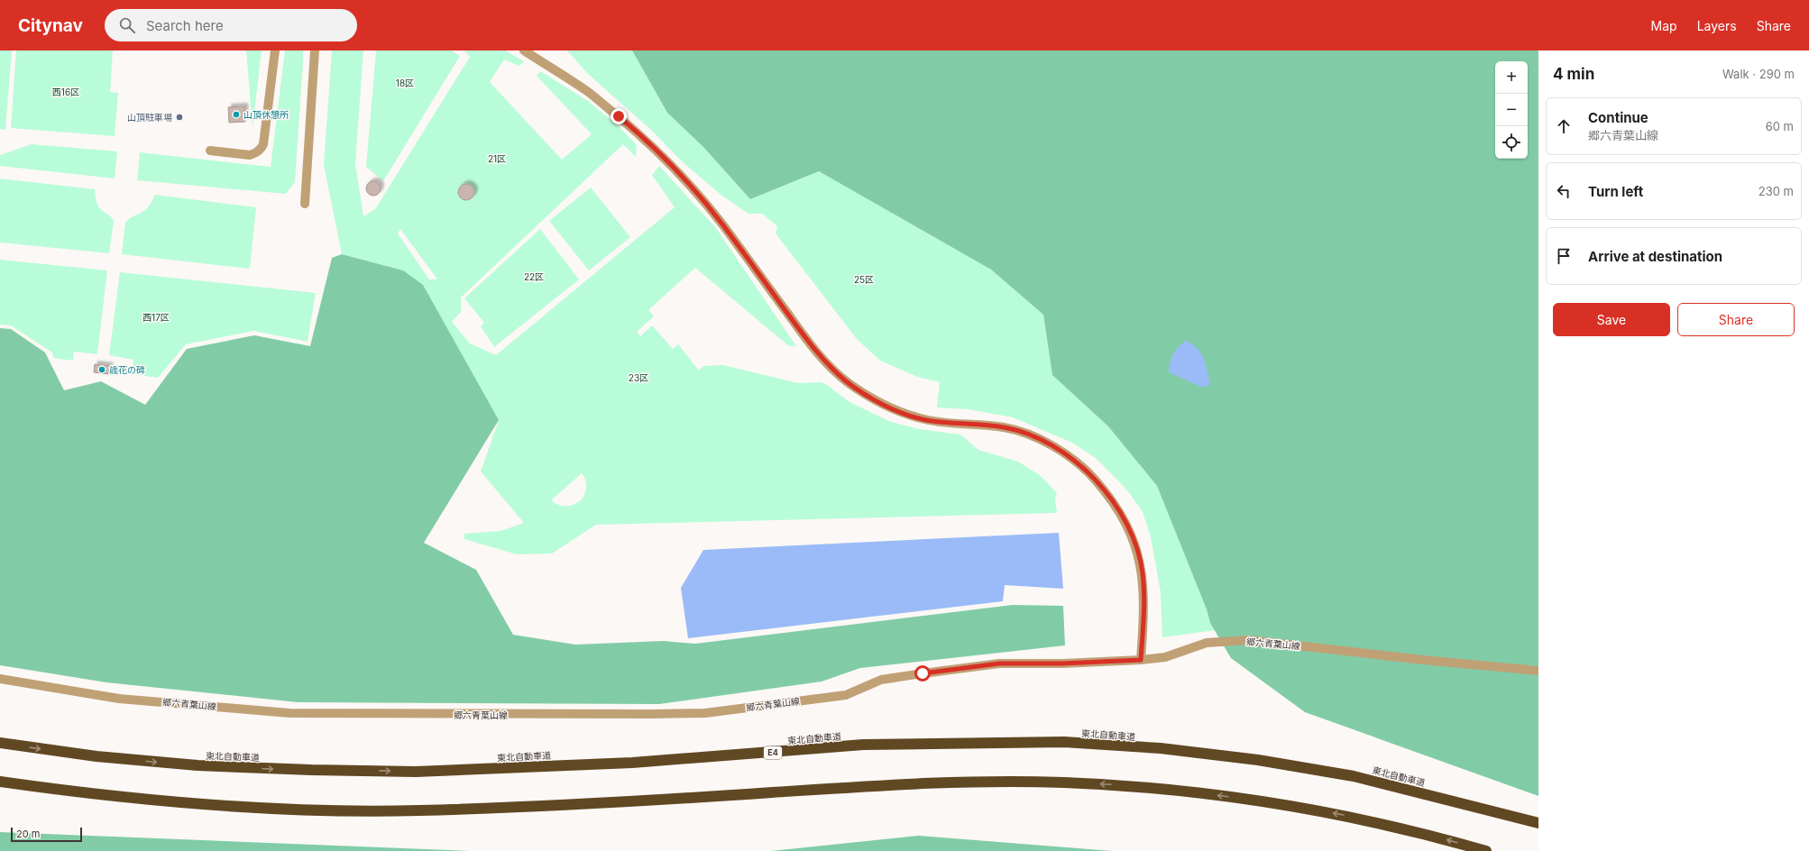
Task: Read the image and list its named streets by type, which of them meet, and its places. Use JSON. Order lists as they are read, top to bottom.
{
  "streets": {
    "highway": ["東北自動車道", "E4"],
    "street": ["郷六青葉山線"]
  },
  "parks": [
    "18区",
    "西16区",
    "21区",
    "22区",
    "25区",
    "西17区",
    "23区"
  ],
  "places": ["山頂休憩所", "山頂駐車場", "歳花の碑"],
  "scale_bar": "20 m",
  "page": {
    "header": "Citynav",
    "search": "Search here",
    "nav": ["Map", "Layers", "Share"],
    "heading": ["4 min", "Walk · 290 m"],
    "map_buttons": ["+", "−"],
    "list": [
      ["Continue", "郷六青葉山線", "60 m"],
      ["Turn left", "230 m"],
      "Arrive at destination"
    ],
    "buttons": ["Save", "Share"],
    "scale": "20 m"
  }
}
